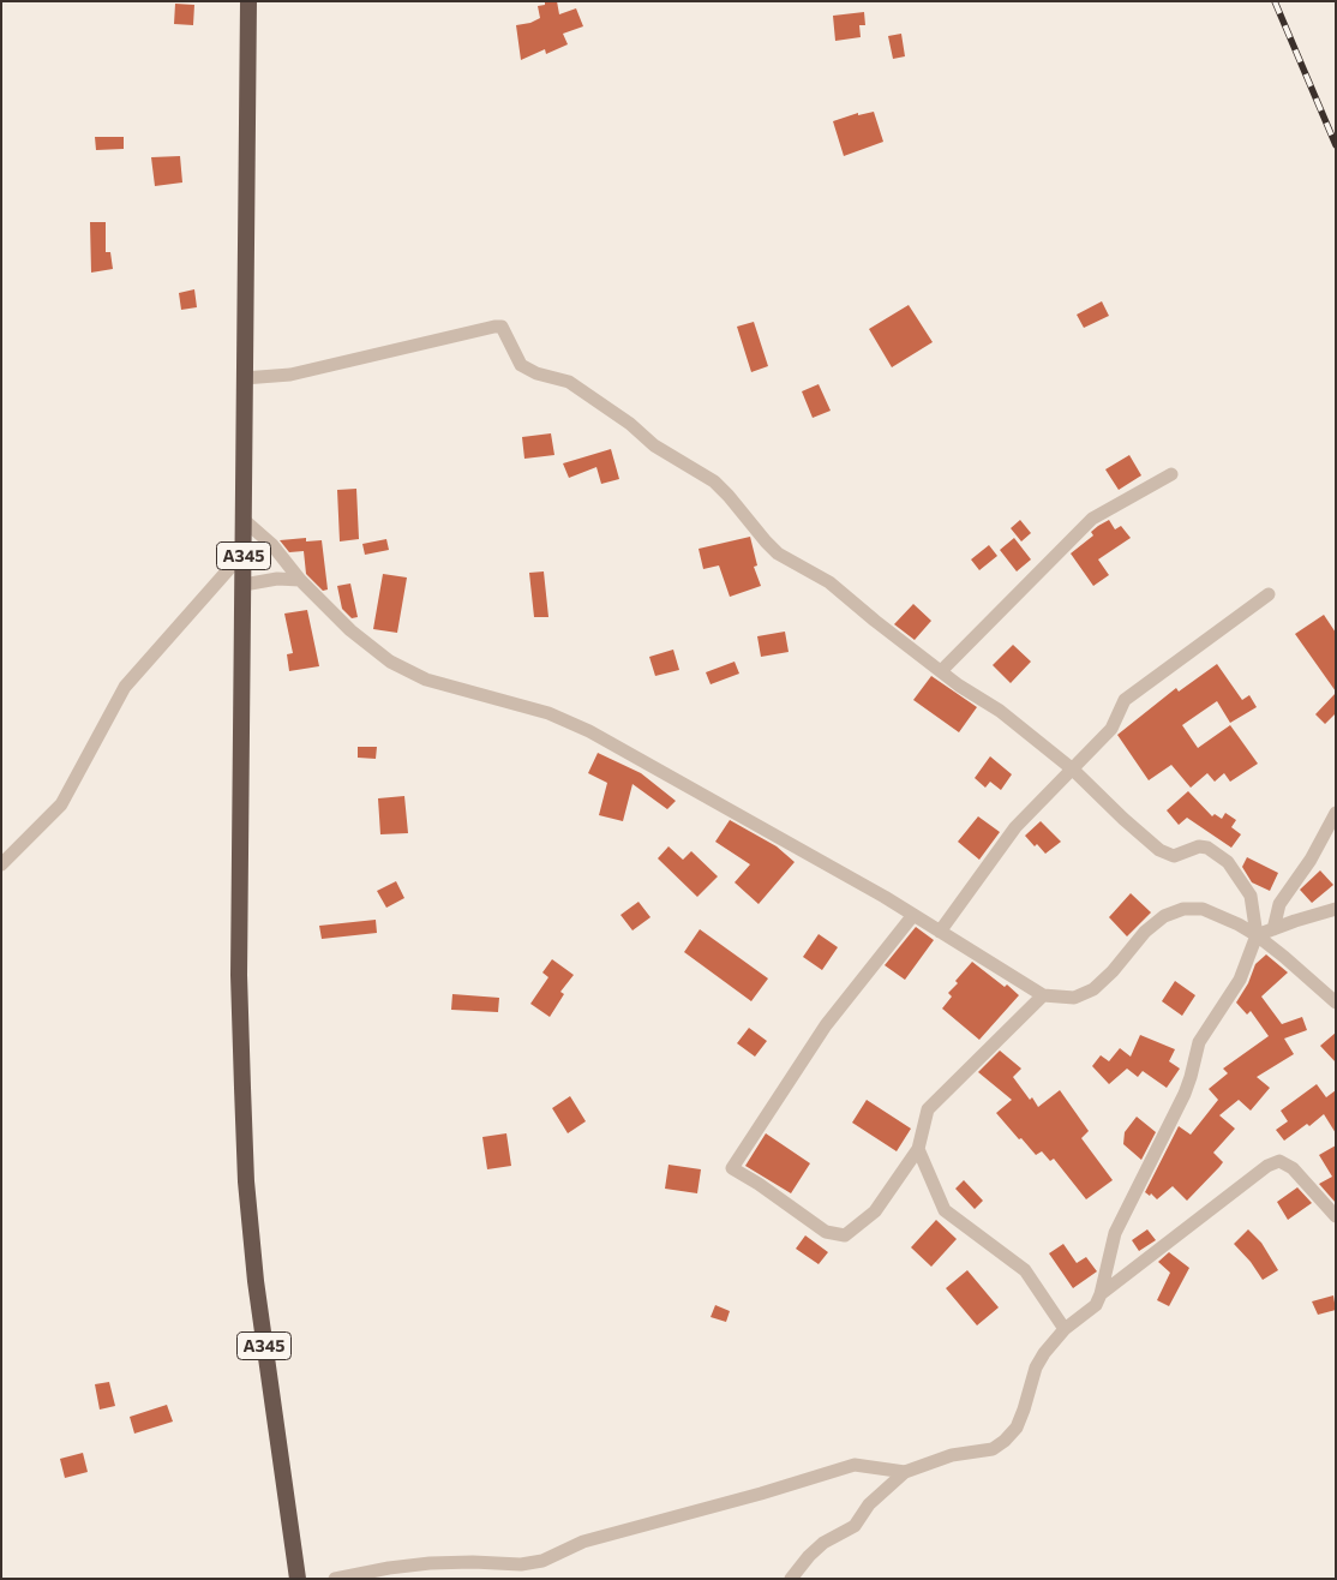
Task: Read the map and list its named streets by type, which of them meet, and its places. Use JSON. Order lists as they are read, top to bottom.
{
  "streets": {
    "highway": ["A345"]
  }
}
